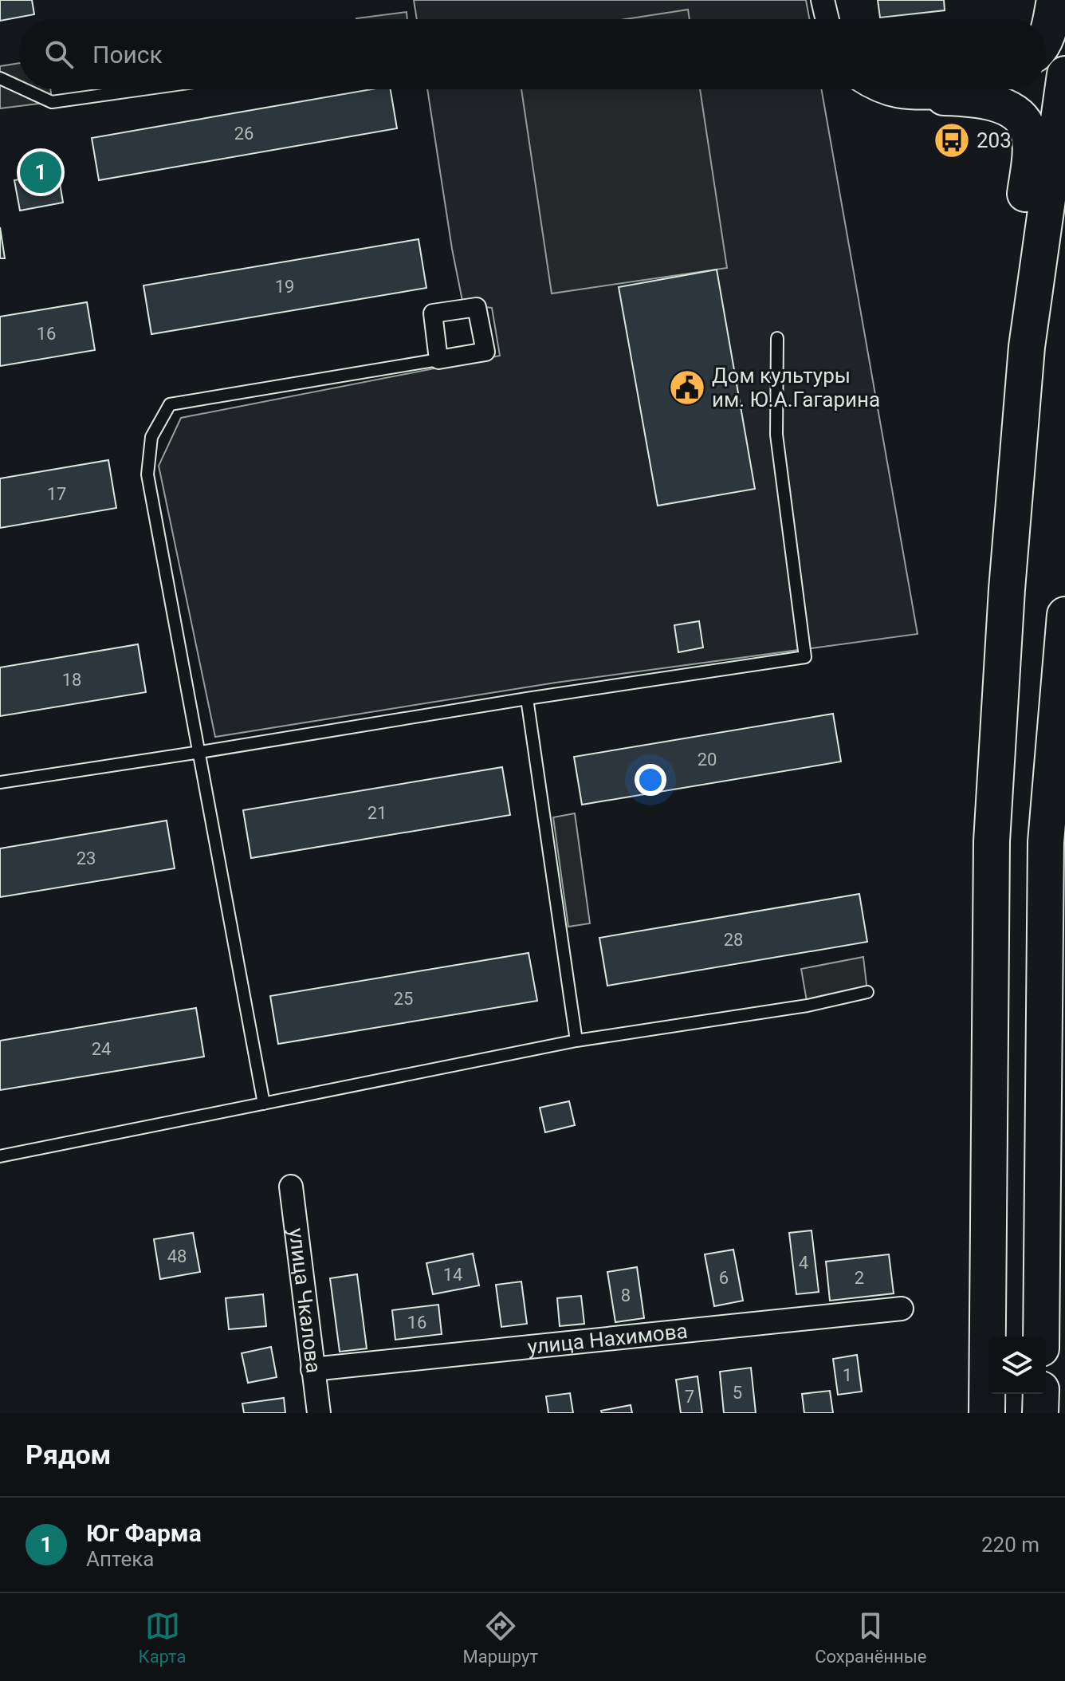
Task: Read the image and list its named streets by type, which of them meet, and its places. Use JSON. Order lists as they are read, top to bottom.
{
  "streets": {
    "street": ["улица Чкалова", "улица Нахимова"]
  },
  "crossings": [
    ["улица Чкалова", "улица Нахимова"]
  ],
  "places": {
    "bus stop": ["203"],
    "public building": ["Дом культуры им. Ю.А.Гагарина"]
  },
  "house_numbers": [
    "26",
    "19",
    "16",
    "17",
    "18",
    "20",
    "21",
    "23",
    "28",
    "25",
    "24",
    "48",
    "4",
    "14",
    "6",
    "2",
    "8",
    "16",
    "1",
    "5",
    "7"
  ],
  "page": {
    "search": "Поиск",
    "pins": "1",
    "heading": "Рядом",
    "list": [
      {
        "mark": "1",
        "name": "Юг Фарма",
        "note": "Аптека",
        "value": "220 m"
      }
    ],
    "nav": ["Карта", "Маршрут", "Сохранённые"]
  }
}
